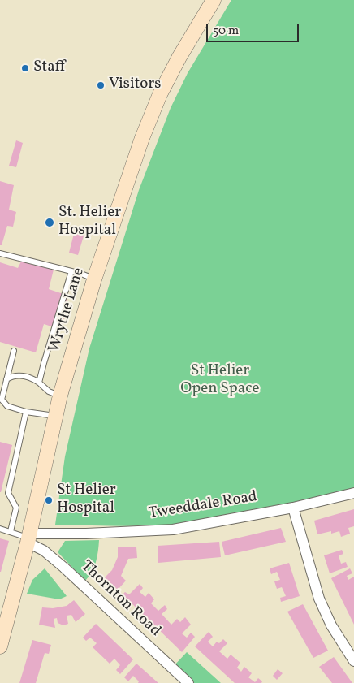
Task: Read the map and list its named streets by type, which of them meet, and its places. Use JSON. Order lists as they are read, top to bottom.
{
  "streets": {
    "main road": ["Wrythe Lane"],
    "street": ["Tweeddale Road", "Thornton Road"]
  },
  "crossings": [
    ["Wrythe Lane", "Tweeddale Road"],
    ["Wrythe Lane", "Thornton Road"],
    ["Tweeddale Road", "Thornton Road"]
  ],
  "parks": ["St Helier Open Space"],
  "places": [
    "Staff",
    "Visitors",
    "St. Helier Hospital",
    "St Helier Hospital"
  ],
  "scale_bar": "50 m"
}
